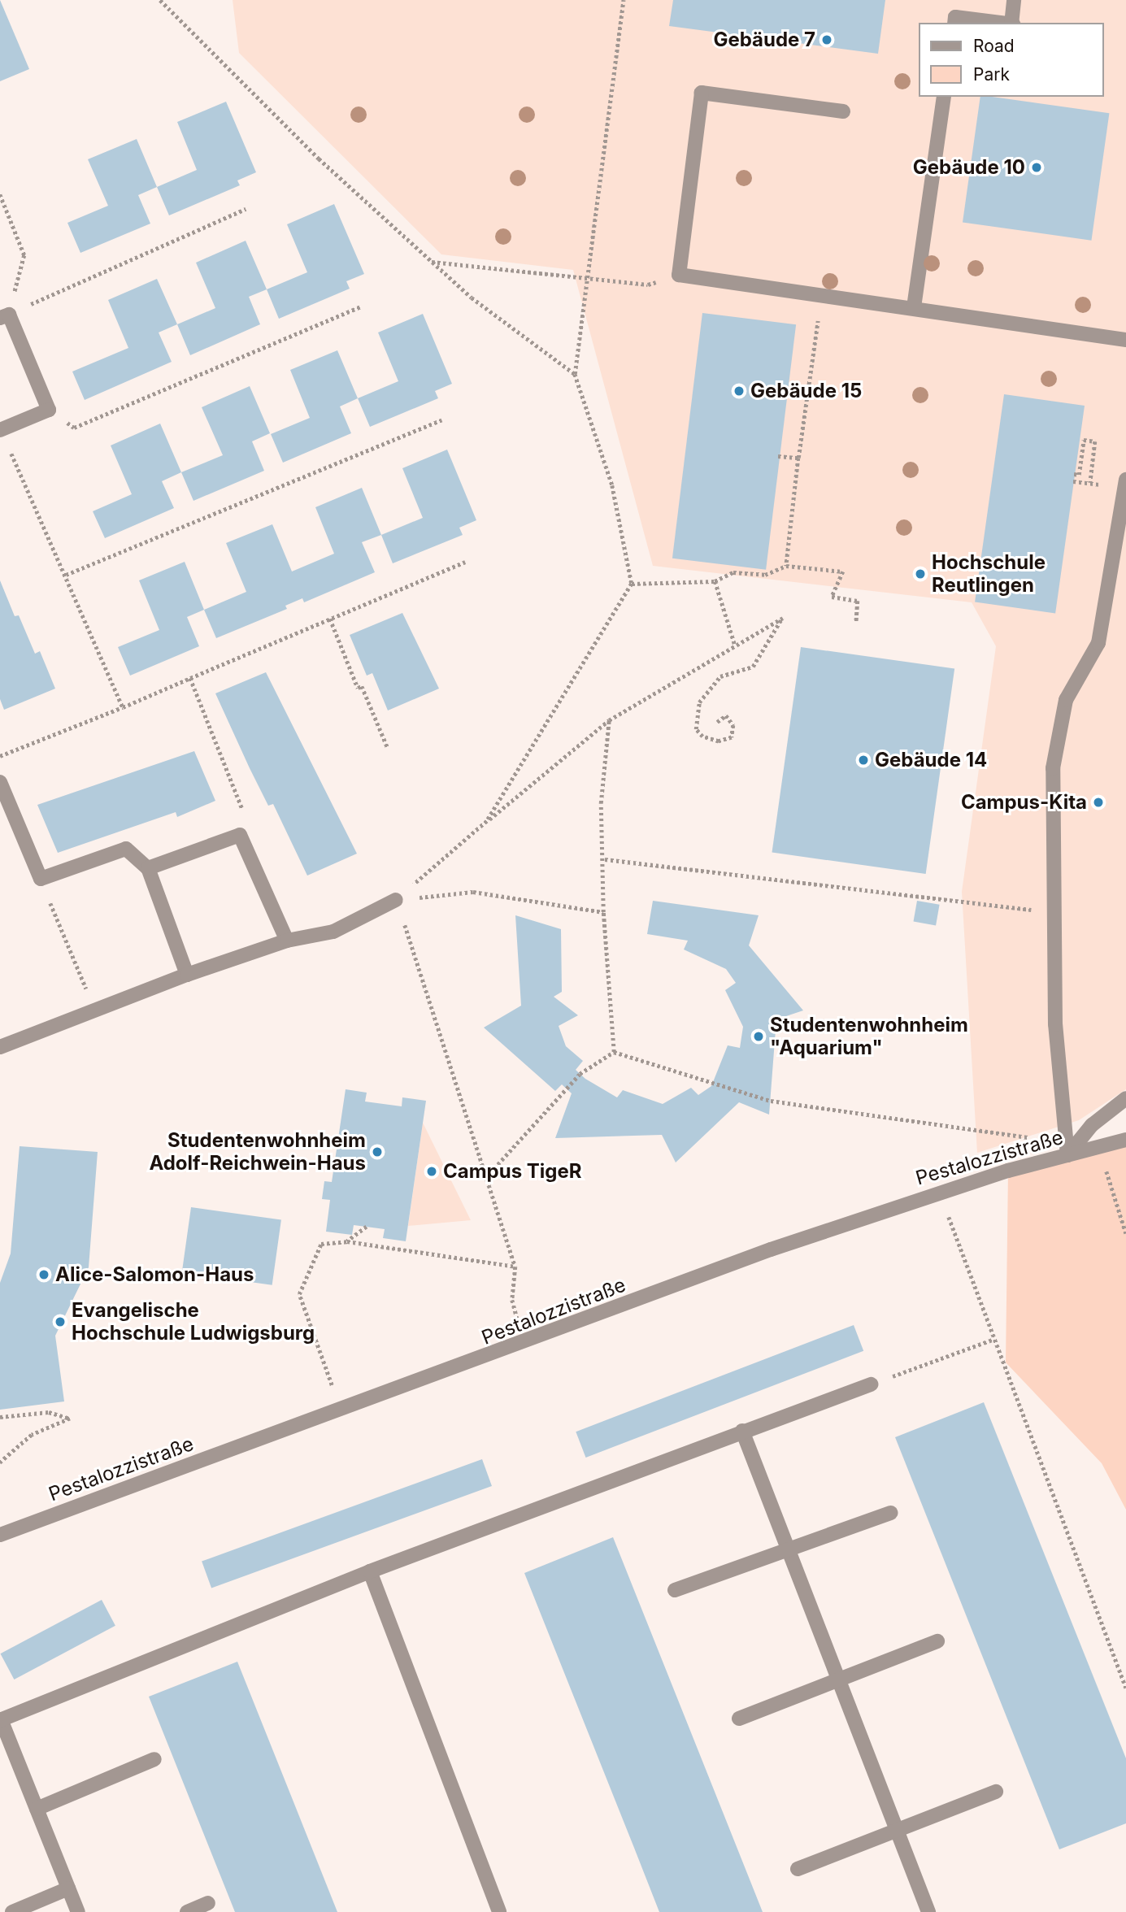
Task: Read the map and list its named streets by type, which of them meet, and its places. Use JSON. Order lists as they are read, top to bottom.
{
  "streets": {
    "street": ["Pestalozzistraße"]
  },
  "places": [
    "Gebäude 7",
    "Gebäude 10",
    "Gebäude 15",
    "Hochschule Reutlingen",
    "Gebäude 14",
    "Campus-Kita",
    "Studentenwohnheim \"Aquarium\"",
    "Studentenwohnheim Adolf-Reichwein-Haus",
    "Campus TigeR",
    "Alice-Salomon-Haus",
    "Evangelische Hochschule Ludwigsburg"
  ],
  "legend": ["Road", "Park"]
}
